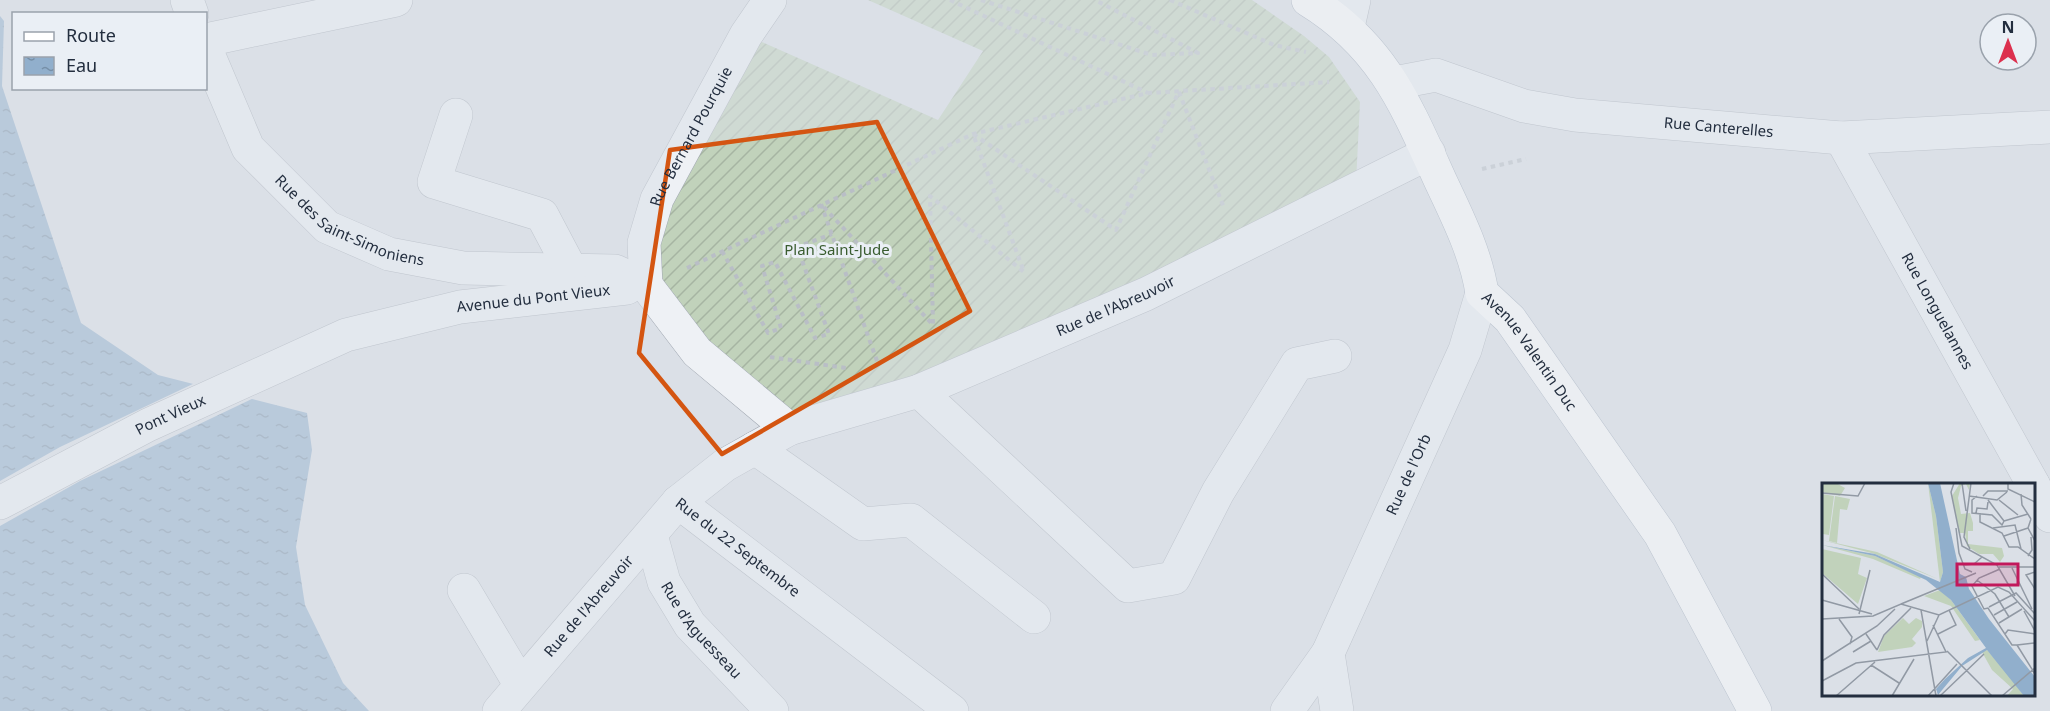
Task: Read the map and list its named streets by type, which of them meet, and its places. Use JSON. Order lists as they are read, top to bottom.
{
  "streets": {
    "main road": ["Avenue Valentin Duc"],
    "street": [
      "Rue Canterelles",
      "Rue Bernard Pourquie",
      "Rue des Saint-Simoniens",
      "Avenue du Pont Vieux",
      "Rue de l'Abreuvoir",
      "Rue Longuelannes",
      "Pont Vieux",
      "Rue de l'Orb",
      "Rue du 22 Septembre",
      "Rue d'Aguesseau"
    ]
  },
  "crossings": [
    ["Rue Canterelles", "Rue Longuelannes"],
    ["Rue Canterelles", "Avenue Valentin Duc"],
    ["Rue Bernard Pourquie", "Avenue du Pont Vieux"],
    ["Rue des Saint-Simoniens", "Avenue du Pont Vieux"],
    ["Avenue du Pont Vieux", "Pont Vieux"],
    ["Rue de l'Abreuvoir", "Avenue Valentin Duc"],
    ["Rue de l'Abreuvoir", "Rue du 22 Septembre"],
    ["Rue de l'Abreuvoir", "Rue d'Aguesseau"],
    ["Avenue Valentin Duc", "Rue de l'Orb"]
  ],
  "parks": ["Plan Saint-Jude"],
  "legend": ["Route", "Eau"],
  "north": "top"
}
